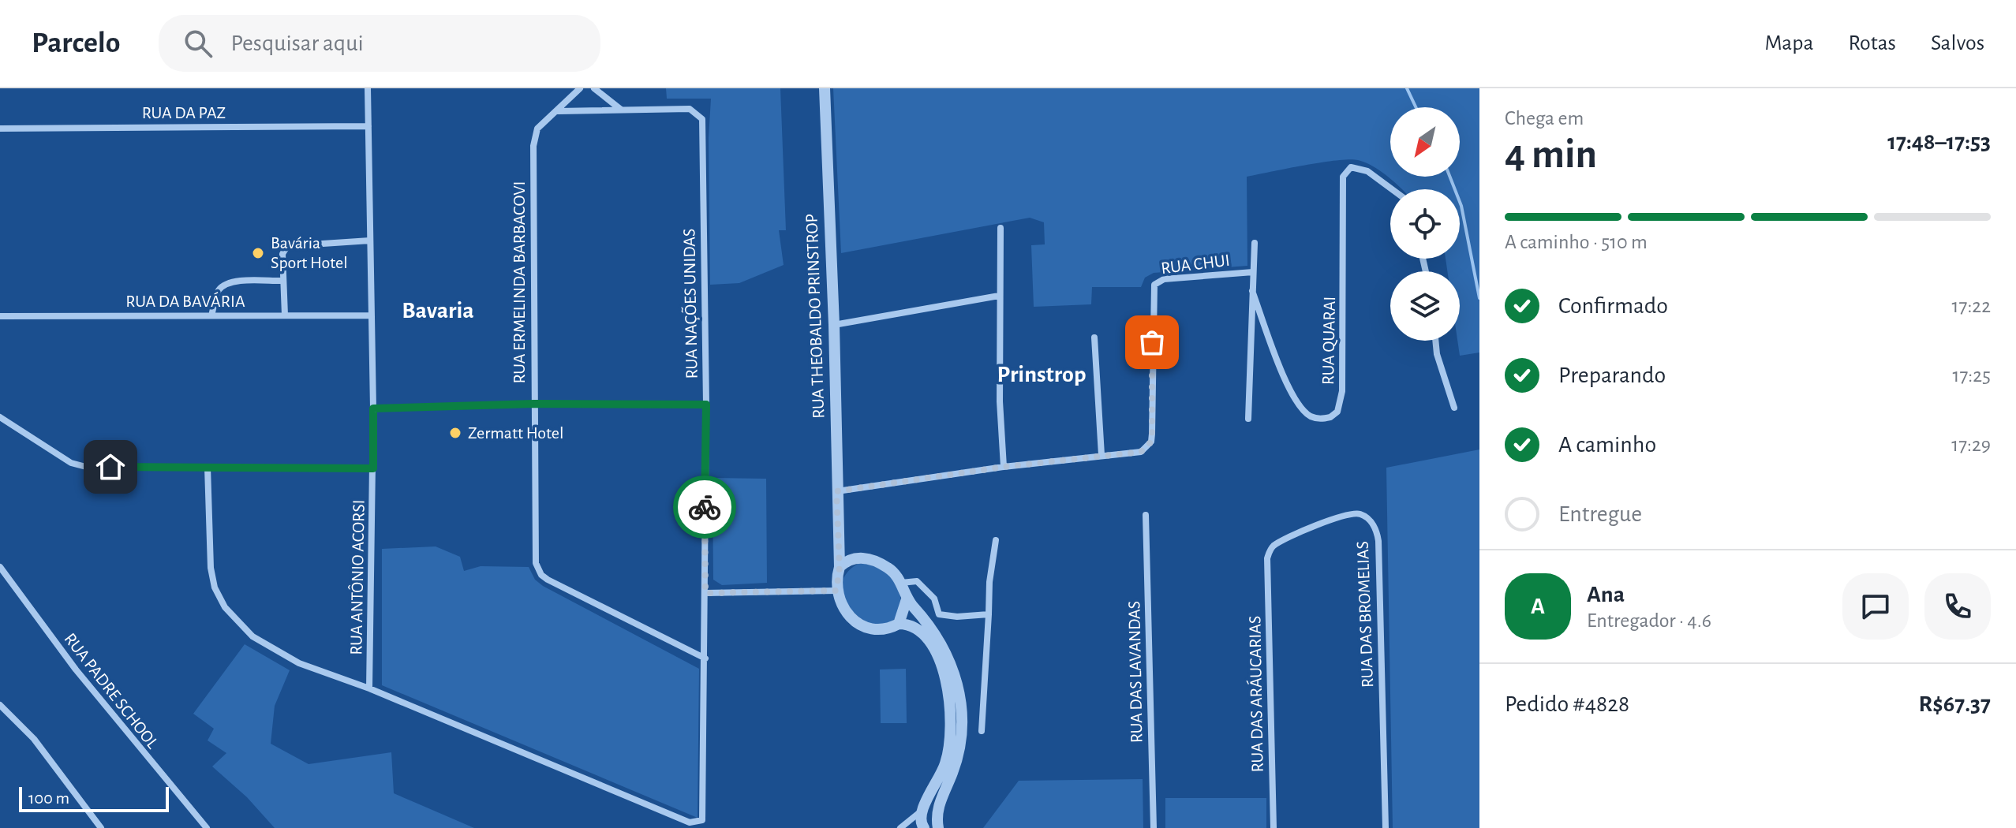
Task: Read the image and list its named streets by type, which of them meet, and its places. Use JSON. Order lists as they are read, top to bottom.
{
  "streets": {
    "street": [
      "RUA DA PAZ",
      "RUA CHUI",
      "RUA ERMELINDA BARBACOVI",
      "RUA DA BAVÁRIA",
      "RUA NAÇÕES UNIDAS",
      "RUA THEOBALDO PRINSTROP",
      "RUA QUARAI",
      "RUA ANTÔNIO ACORSI",
      "RUA DAS BROMELIAS",
      "RUA DAS LAVANDAS",
      "RUA PADRE SCHOOL",
      "RUA DAS ARÁUCARIAS"
    ]
  },
  "crossings": [
    ["RUA DA PAZ", "RUA ANTÔNIO ACORSI"],
    ["RUA ERMELINDA BARBACOVI", "RUA NAÇÕES UNIDAS"],
    ["RUA DA BAVÁRIA", "RUA ANTÔNIO ACORSI"],
    ["RUA NAÇÕES UNIDAS", "RUA ANTÔNIO ACORSI"],
    ["RUA DAS BROMELIAS", "RUA DAS ARÁUCARIAS"]
  ],
  "districts": ["Bavaria", "Prinstrop"],
  "places": ["Bavária Sport Hotel", "Zermatt Hotel"],
  "scale_bar": "100 m",
  "north": "bottom left",
  "page": {
    "header": "Parcelo",
    "search": "Pesquisar aqui",
    "nav": ["Mapa", "Rotas", "Salvos"],
    "heading": ["4 min", "Chega em", "17:48–17:53"],
    "panel": [
      "Ana",
      "Entregador · 4.6",
      "Pedido #4828",
      "R$67.37"
    ],
    "bar": "A caminho · 510 m",
    "list": [
      ["Confirmado", "17:22"],
      ["Preparando", "17:25"],
      ["A caminho", "17:29"],
      "Entregue"
    ],
    "round": "A",
    "scale": "100 m"
  }
}
